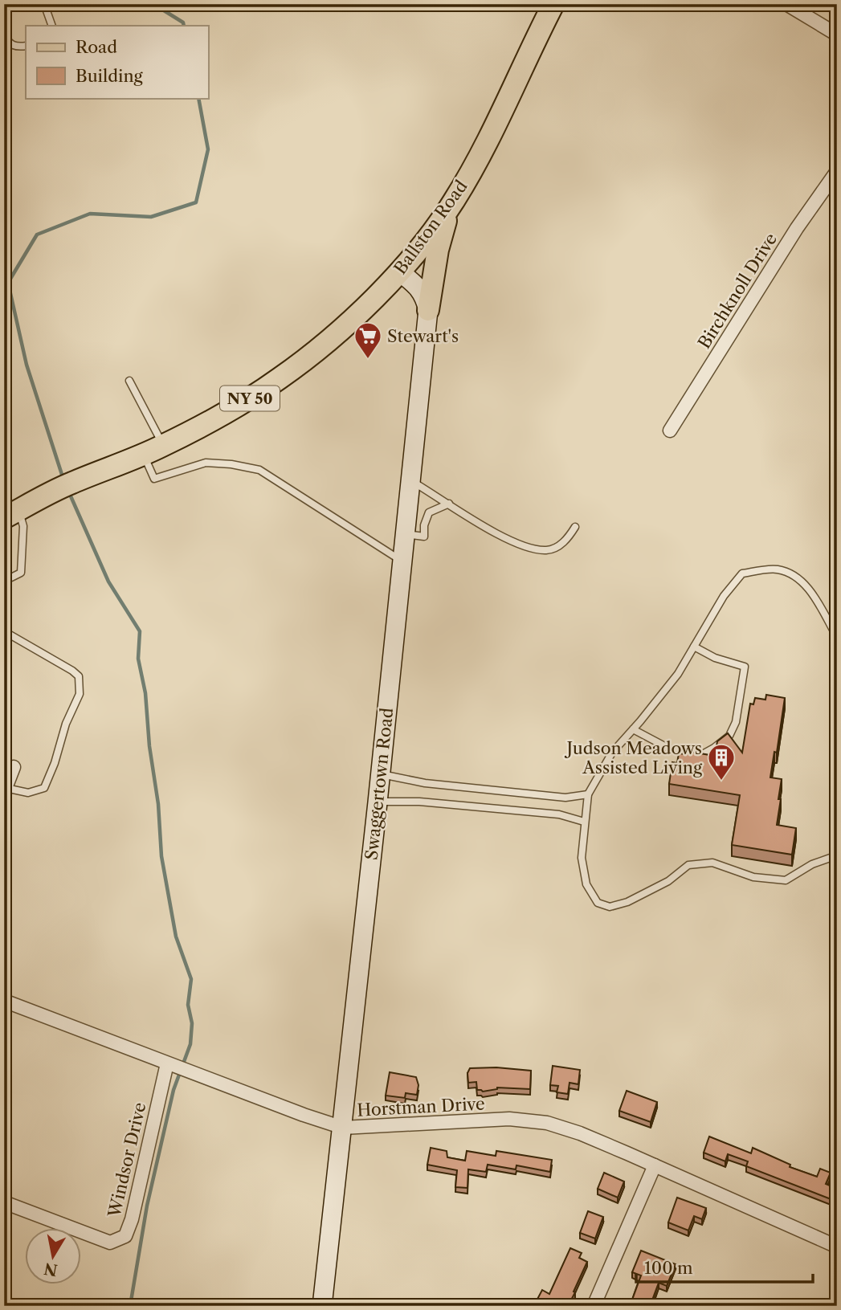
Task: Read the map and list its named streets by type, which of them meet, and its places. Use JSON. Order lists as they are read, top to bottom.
{
  "streets": {
    "main road": ["Ballston Road", "NY 50"],
    "street": [
      "Birchknoll Drive",
      "Swaggertown Road",
      "Horstman Drive",
      "Windsor Drive"
    ]
  },
  "crossings": [
    ["Swaggertown Road", "Horstman Drive"],
    ["Horstman Drive", "Windsor Drive"]
  ],
  "places": {
    "supermarket": ["Stewart's"],
    "building": ["Judson Meadows Assisted Living"]
  },
  "legend": ["Road", "Building"],
  "scale_bar": "100 m",
  "north": "bottom"
}
